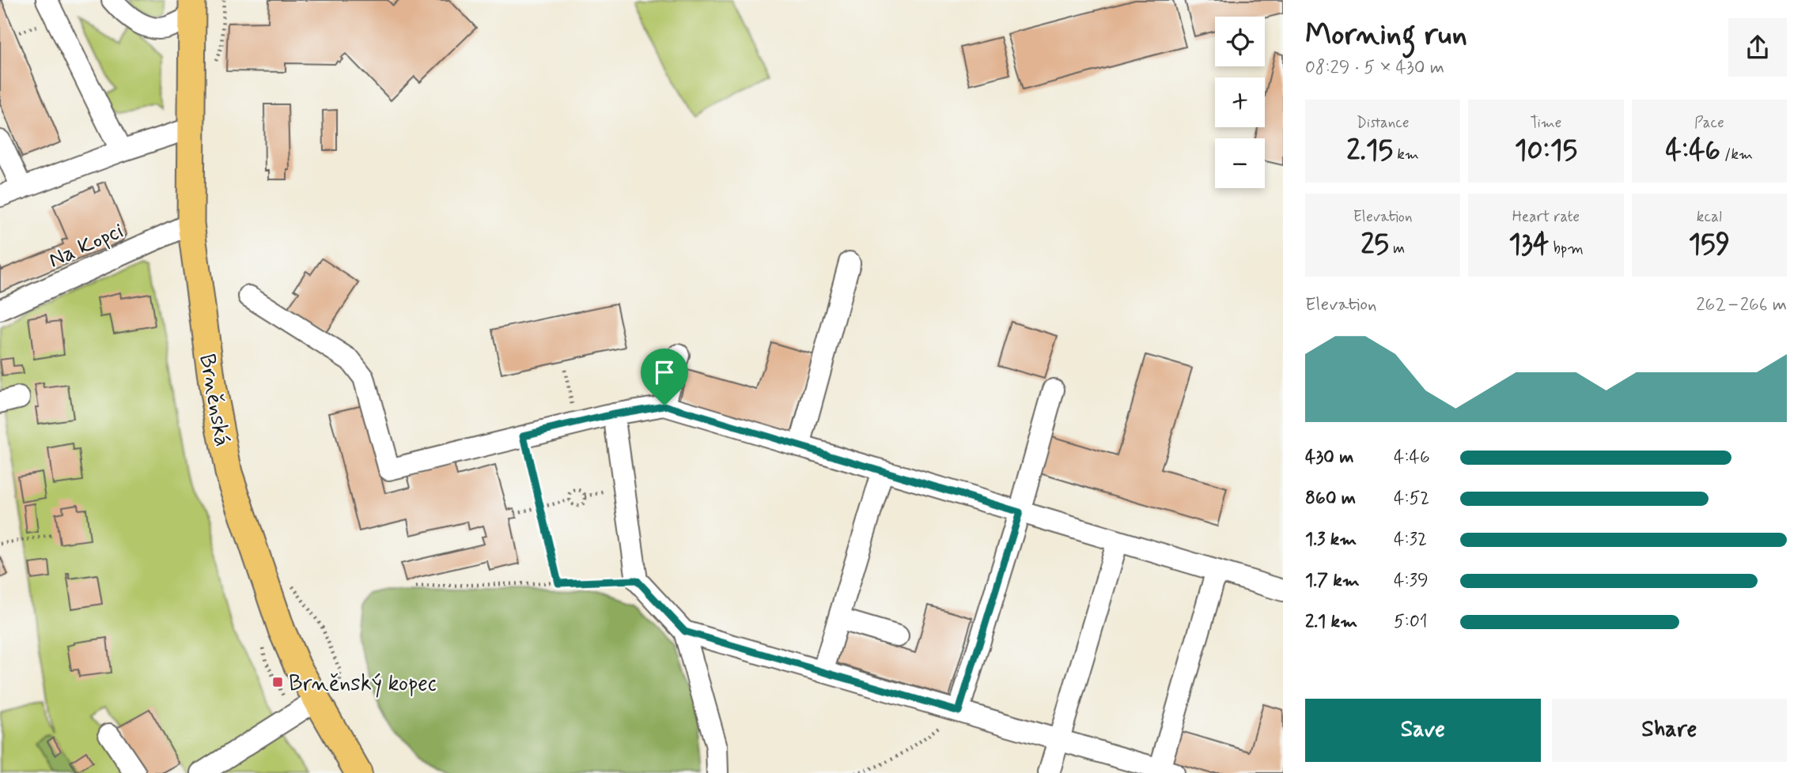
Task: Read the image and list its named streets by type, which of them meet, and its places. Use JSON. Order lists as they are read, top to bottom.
{
  "streets": {
    "main road": ["Brněnská"],
    "street": ["Na Kopci"]
  },
  "crossings": [
    ["Na Kopci", "Brněnská"]
  ],
  "places": {
    "transit": ["Brněnský kopec"]
  },
  "page": {
    "heading": ["Morning run", "08:29 · 5 × 430 m"],
    "map_buttons": ["+", "−"],
    "stats": [
      ["Distance", "2.15 km"],
      ["Time", "10:15"],
      ["Pace", "4:46 /km"],
      ["Elevation", "25 m"],
      ["Heart rate", "134 bpm"],
      ["kcal", "159"]
    ],
    "chart": ["Elevation", "262–266 m"],
    "list": [
      {
        "name": "430 m",
        "note": "4:46"
      },
      {
        "name": "860 m",
        "note": "4:52"
      },
      {
        "name": "1.3 km",
        "note": "4:32"
      },
      {
        "name": "1.7 km",
        "note": "4:39"
      },
      {
        "name": "2.1 km",
        "note": "5:01"
      }
    ],
    "buttons": ["Save", "Share"]
  }
}
